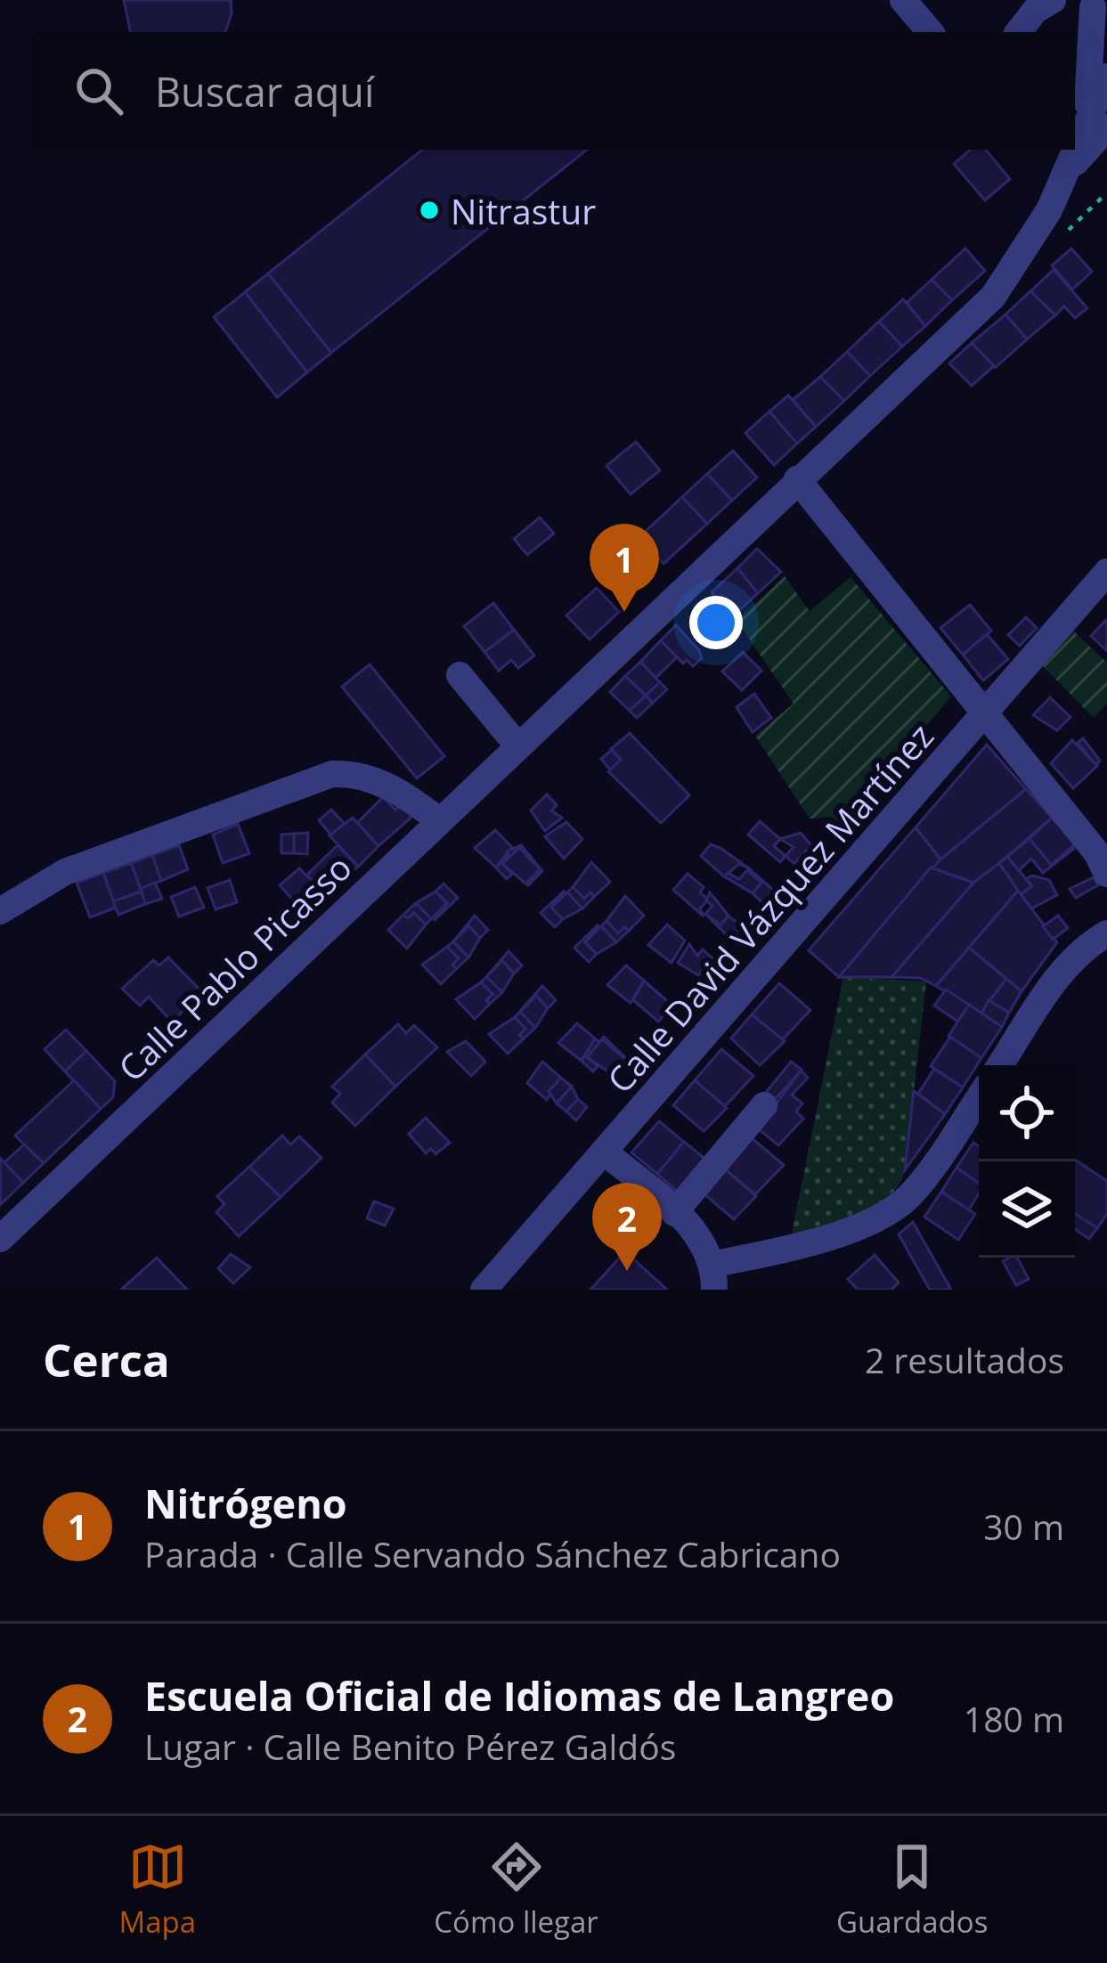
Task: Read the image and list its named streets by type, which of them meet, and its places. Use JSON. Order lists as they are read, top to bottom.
{
  "streets": {
    "street": ["Calle David Vázquez Martínez", "Calle Pablo Picasso"]
  },
  "places": ["Nitrastur"],
  "page": {
    "search": "Buscar aquí",
    "pins": ["1", "2"],
    "heading": ["Cerca", "2 resultados"],
    "list": [
      {
        "mark": "1",
        "name": "Nitrógeno",
        "note": "Parada · Calle Servando Sánchez Cabricano",
        "value": "30 m"
      },
      {
        "mark": "2",
        "name": "Escuela Oficial de Idiomas de Langreo",
        "note": "Lugar · Calle Benito Pérez Galdós",
        "value": "180 m"
      }
    ],
    "nav": ["Mapa", "Cómo llegar", "Guardados"]
  }
}
